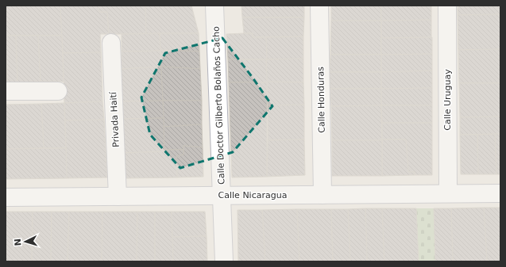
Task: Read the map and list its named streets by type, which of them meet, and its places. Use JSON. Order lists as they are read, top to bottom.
{
  "streets": {
    "street": [
      "Calle Honduras",
      "Calle Uruguay",
      "Calle Doctor Gilberto Bolaños Cacho",
      "Privada Haití",
      "Calle Nicaragua"
    ]
  },
  "crossings": [
    ["Calle Honduras", "Calle Nicaragua"],
    ["Calle Uruguay", "Calle Nicaragua"],
    ["Calle Doctor Gilberto Bolaños Cacho", "Calle Nicaragua"],
    ["Privada Haití", "Calle Nicaragua"]
  ],
  "north": "left"
}
